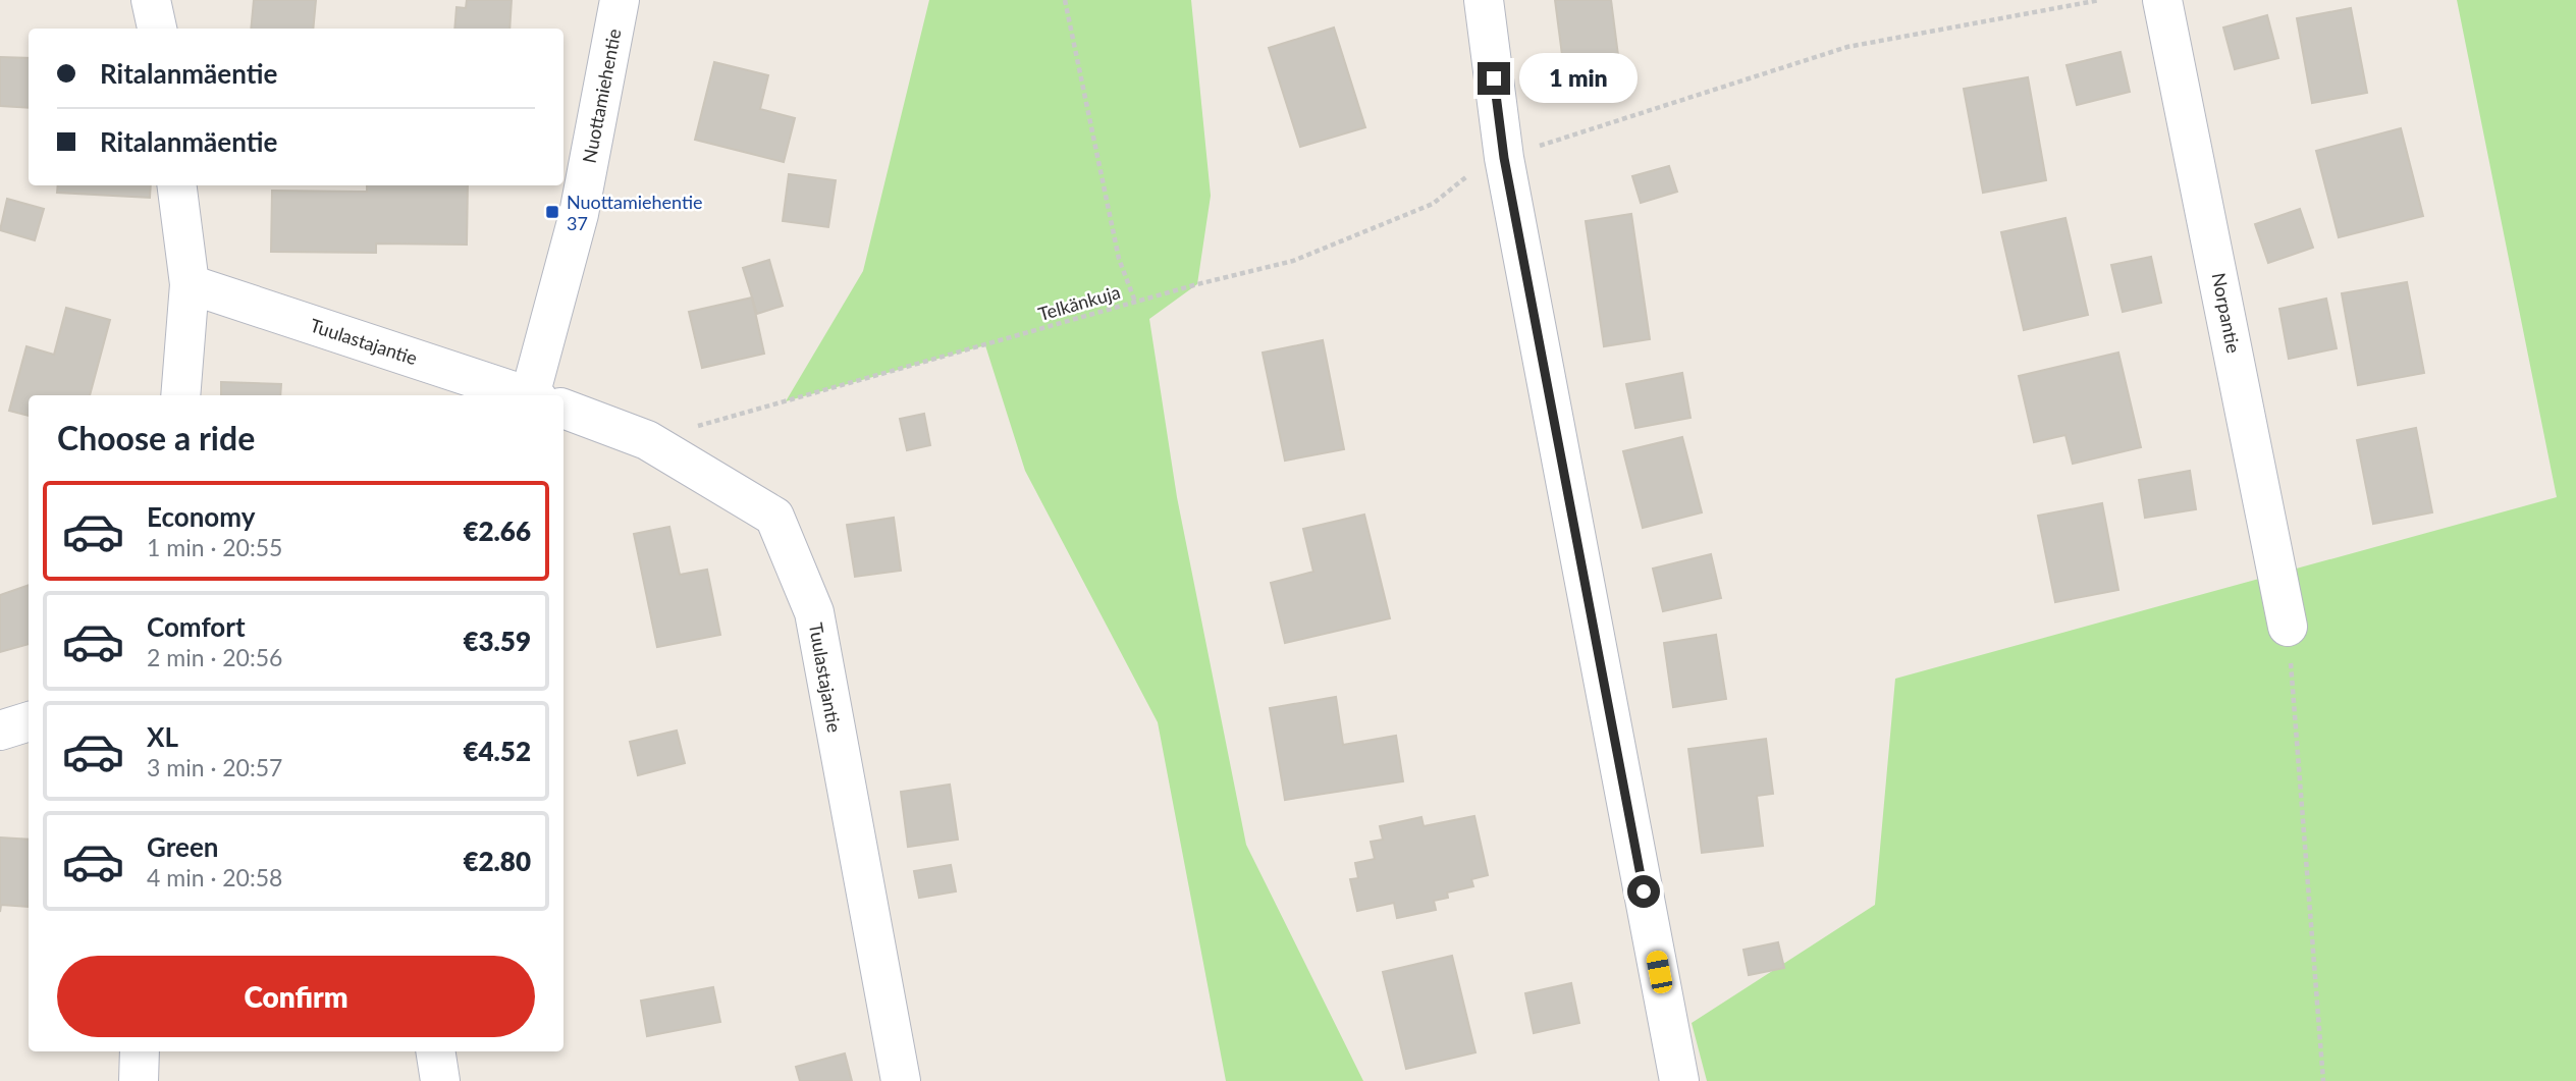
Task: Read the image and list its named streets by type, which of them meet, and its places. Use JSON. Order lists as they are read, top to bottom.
{
  "streets": {
    "street": ["Nuottamiehentie", "Norpantie", "Tuulastajantie"],
    "path": ["Telkänkuja"]
  },
  "crossings": [
    ["Telkänkuja", "Tuulastajantie"]
  ],
  "places": {
    "transit": ["Nuottamiehentie 37"]
  },
  "page": {
    "banner": ["Ritalanmäentie", "Ritalanmäentie"],
    "bubble": "1 min",
    "heading": "Choose a ride",
    "list": [
      {
        "name": "Economy",
        "note": "1 min · 20:55",
        "value": "€2.66"
      },
      {
        "name": "Comfort",
        "note": "2 min · 20:56",
        "value": "€3.59"
      },
      {
        "name": "XL",
        "note": "3 min · 20:57",
        "value": "€4.52"
      },
      {
        "name": "Green",
        "note": "4 min · 20:58",
        "value": "€2.80"
      }
    ],
    "buttons": "Confirm"
  }
}
